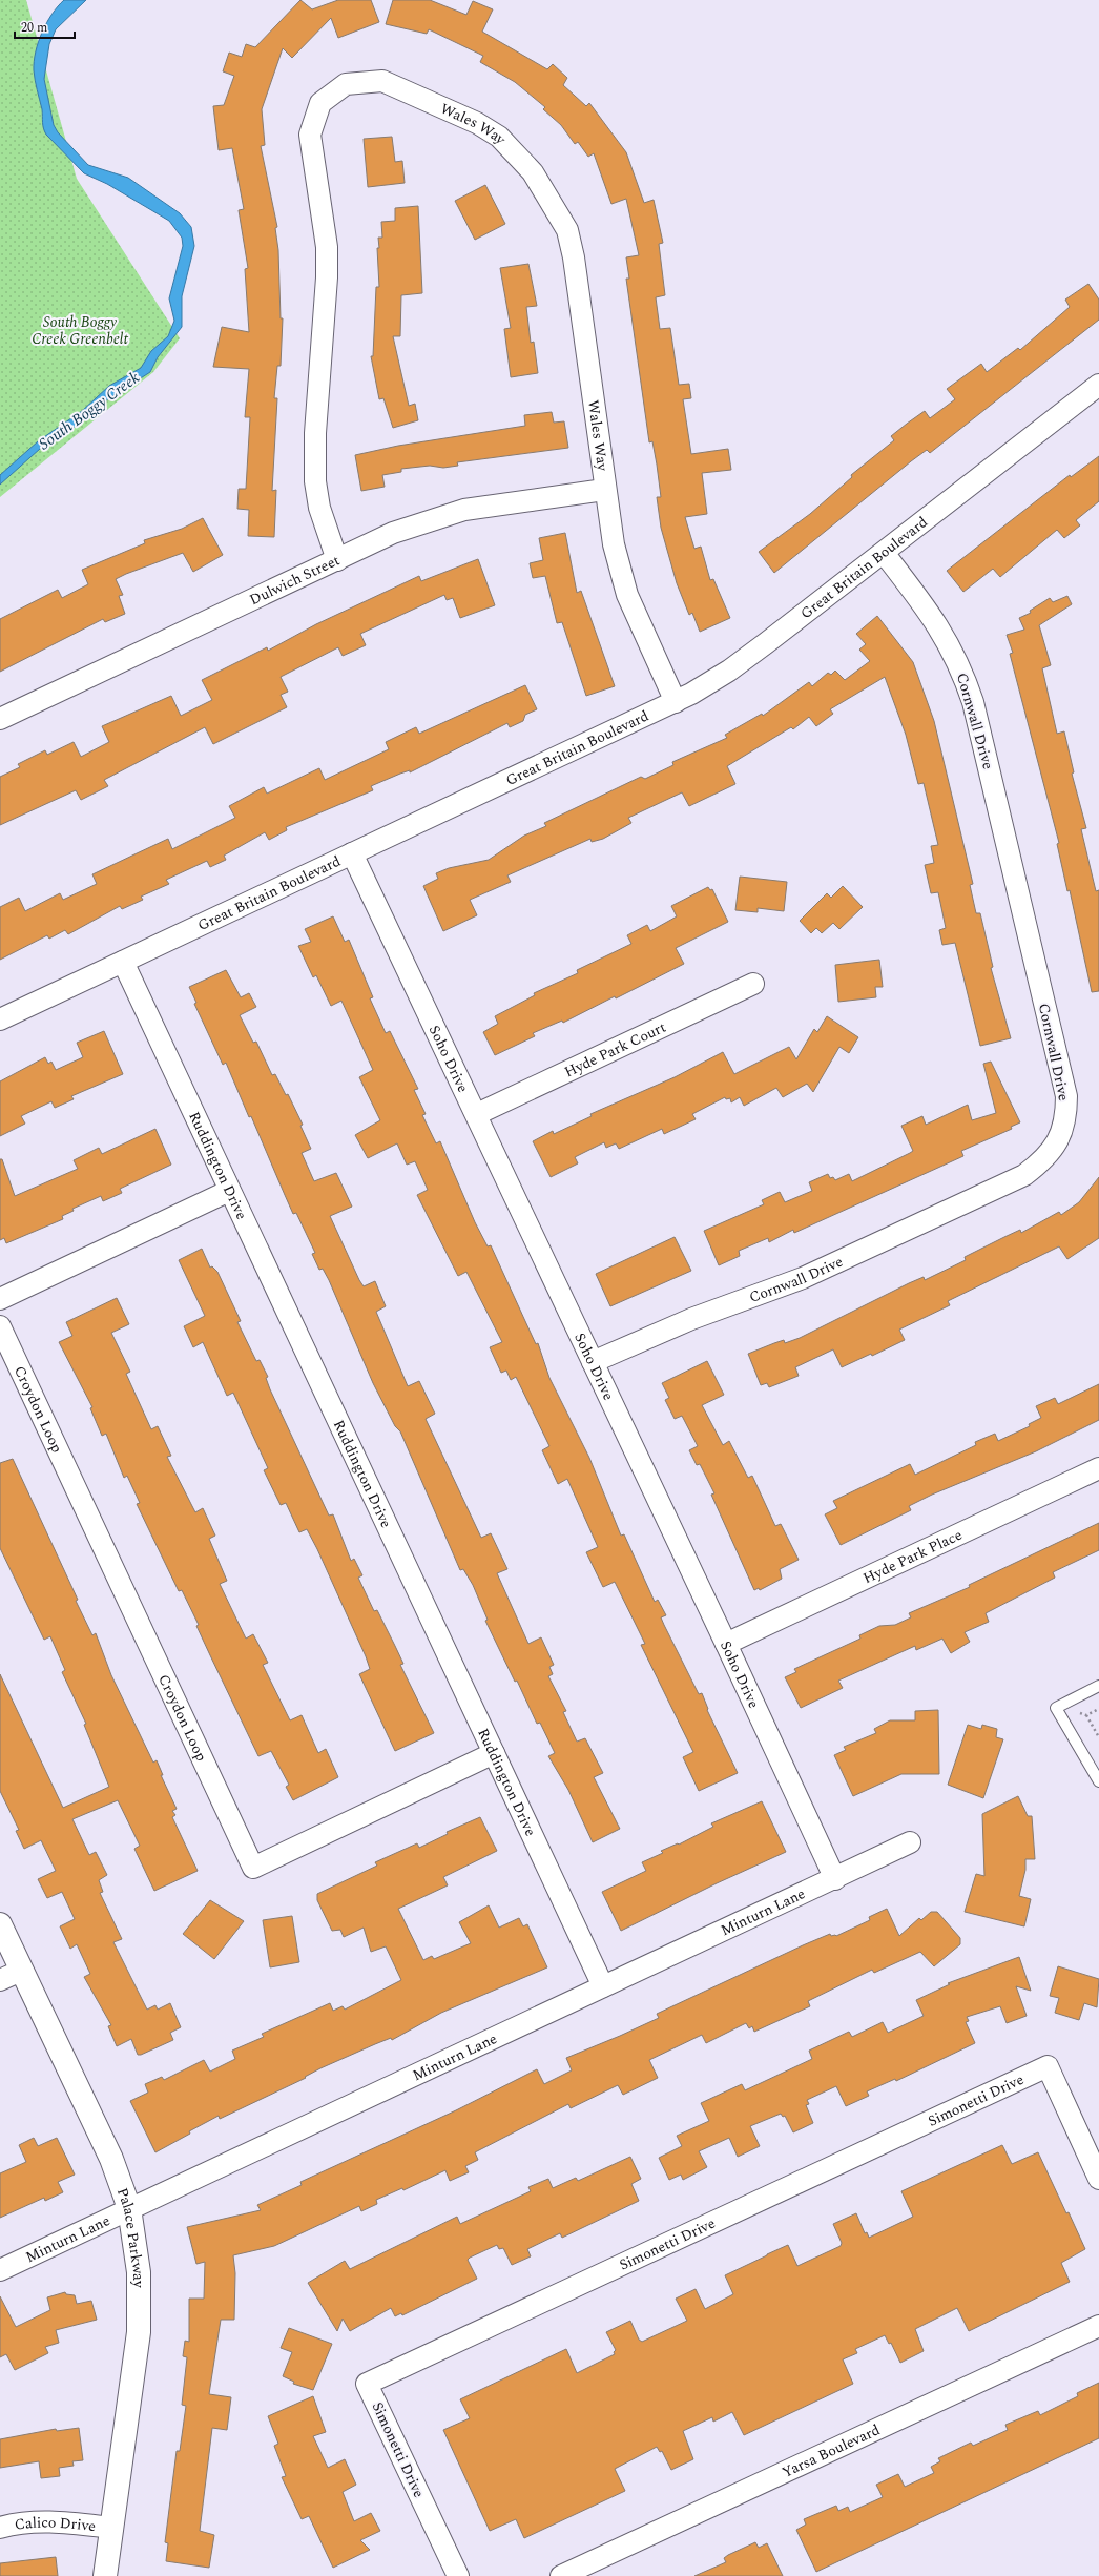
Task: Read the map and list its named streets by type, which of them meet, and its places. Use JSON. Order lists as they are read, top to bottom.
{
  "streets": {
    "street": [
      "Wales Way",
      "Great Britain Boulevard",
      "Dulwich Street",
      "Cornwall Drive",
      "Hyde Park Court",
      "Soho Drive",
      "Ruddington Drive",
      "Croydon Loop",
      "Hyde Park Place",
      "Minturn Lane",
      "Simonetti Drive",
      "Palace Parkway",
      "Yarsa Boulevard",
      "Calico Drive"
    ]
  },
  "crossings": [
    ["Wales Way", "Great Britain Boulevard"],
    ["Wales Way", "Dulwich Street"],
    ["Great Britain Boulevard", "Cornwall Drive"],
    ["Great Britain Boulevard", "Soho Drive"],
    ["Great Britain Boulevard", "Ruddington Drive"],
    ["Cornwall Drive", "Soho Drive"],
    ["Hyde Park Court", "Soho Drive"],
    ["Soho Drive", "Hyde Park Place"],
    ["Soho Drive", "Minturn Lane"],
    ["Ruddington Drive", "Croydon Loop"],
    ["Ruddington Drive", "Minturn Lane"],
    ["Minturn Lane", "Palace Parkway"],
    ["Palace Parkway", "Calico Drive"]
  ],
  "water": ["South Boggy Creek"],
  "parks": ["South Boggy Creek Greenbelt"],
  "scale_bar": "20 m"
}
